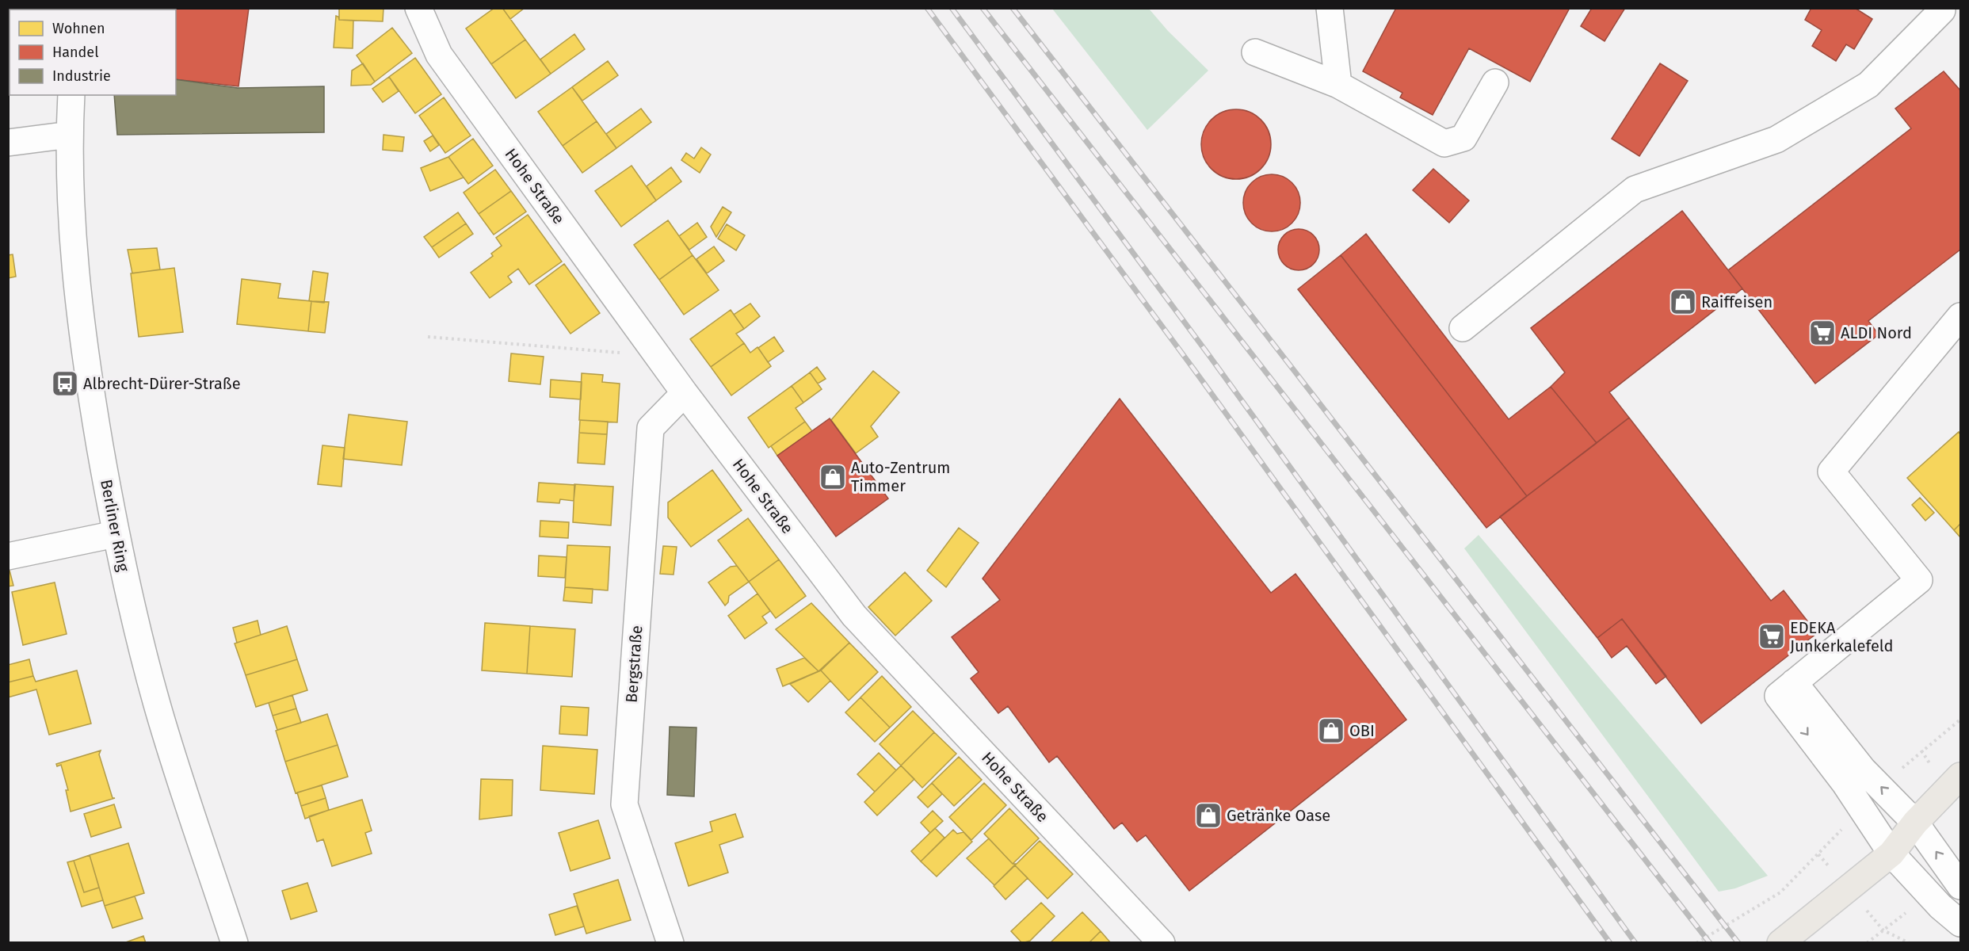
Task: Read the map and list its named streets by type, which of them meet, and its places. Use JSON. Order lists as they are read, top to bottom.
{
  "streets": {
    "street": ["Hohe Straße", "Berliner Ring", "Bergstraße"]
  },
  "crossings": [
    ["Hohe Straße", "Bergstraße"]
  ],
  "places": {
    "shop": [
      "Raiffeisen",
      "Auto-Zentrum Timmer",
      "OBI",
      "Getränke Oase"
    ],
    "supermarket": ["ALDI Nord", "EDEKA Junkerkalefeld"],
    "bus stop": ["Albrecht-Dürer-Straße"]
  },
  "legend": ["Wohnen", "Handel", "Industrie"]
}
